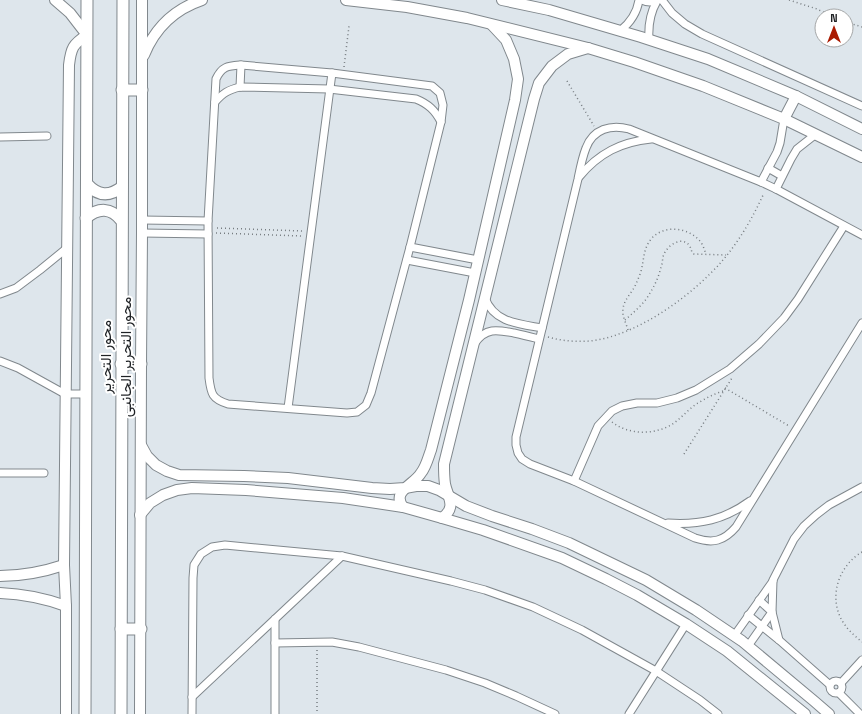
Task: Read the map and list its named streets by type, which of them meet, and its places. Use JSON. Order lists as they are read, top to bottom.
{
  "streets": {
    "main road": ["محور التحرير"],
    "street": ["محور التحرير الجانبى"]
  },
  "north": "top"
}
